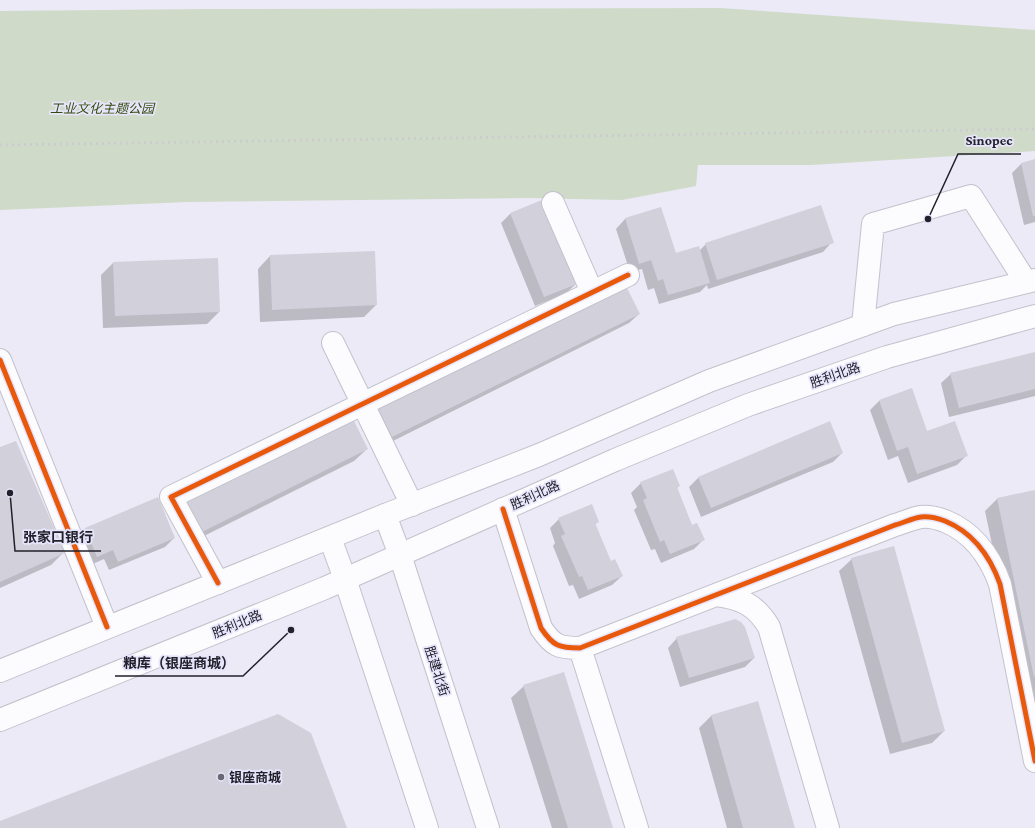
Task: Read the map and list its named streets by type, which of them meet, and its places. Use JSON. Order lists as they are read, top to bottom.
{
  "streets": {
    "main road": ["胜利北路", "胜建北街"]
  },
  "crossings": [
    ["胜利北路", "胜建北街"]
  ],
  "parks": ["工业文化主题公园"],
  "places": [
    "Sinopec",
    "张家口银行",
    "粮库（银座商城）",
    "银座商城"
  ]
}
